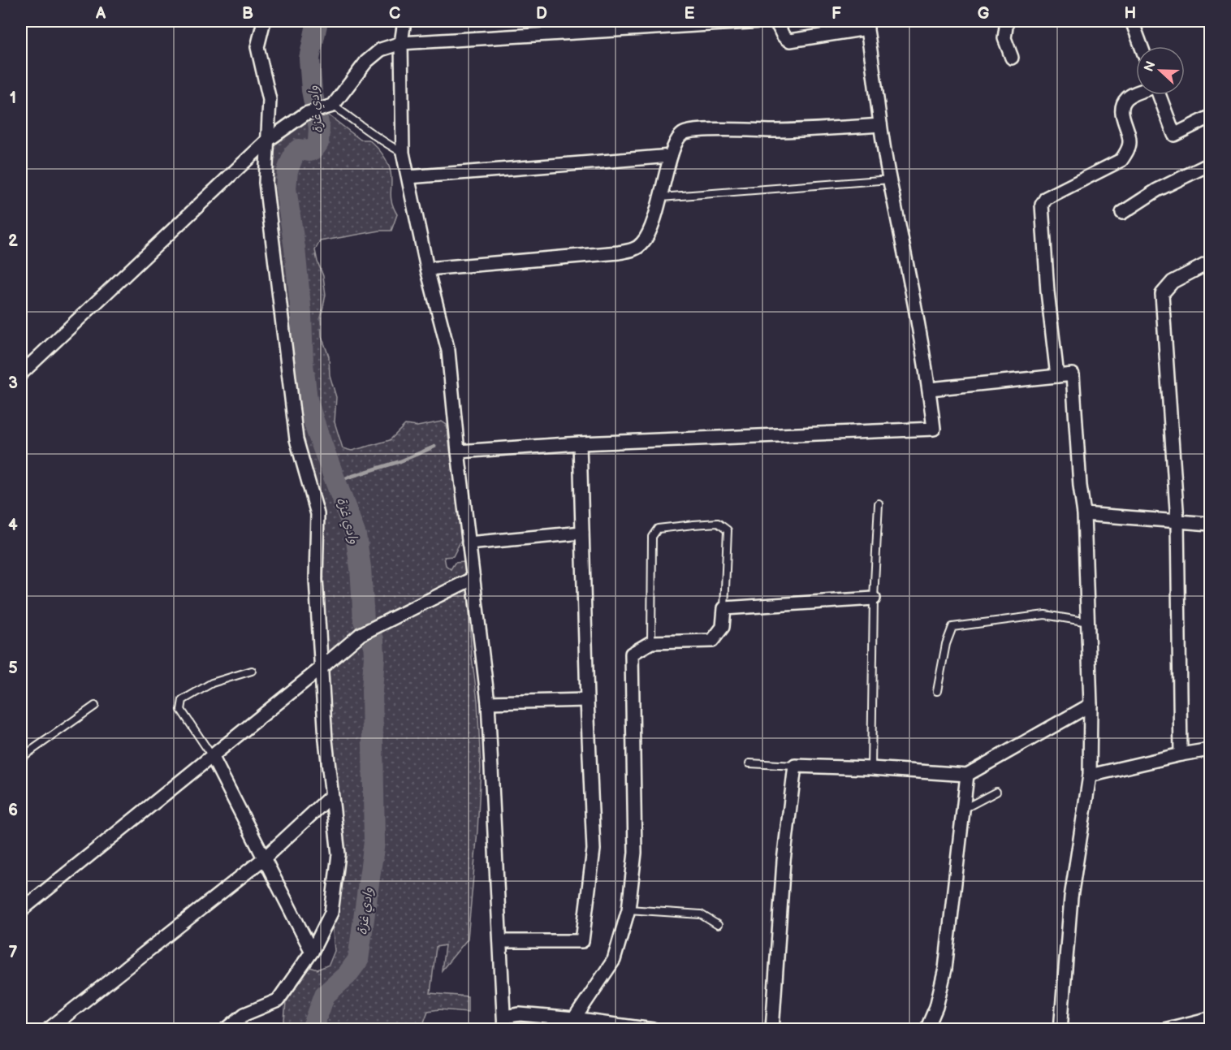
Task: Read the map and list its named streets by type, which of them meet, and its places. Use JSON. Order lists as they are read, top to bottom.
{
  "water": ["وادي غزة"],
  "north": "left",
  "grid": {
    "columns": [
      "A",
      "B",
      "C",
      "D",
      "E",
      "F",
      "G",
      "H"
    ],
    "rows": [
      "1",
      "2",
      "3",
      "4",
      "5",
      "6",
      "7"
    ]
  }
}
